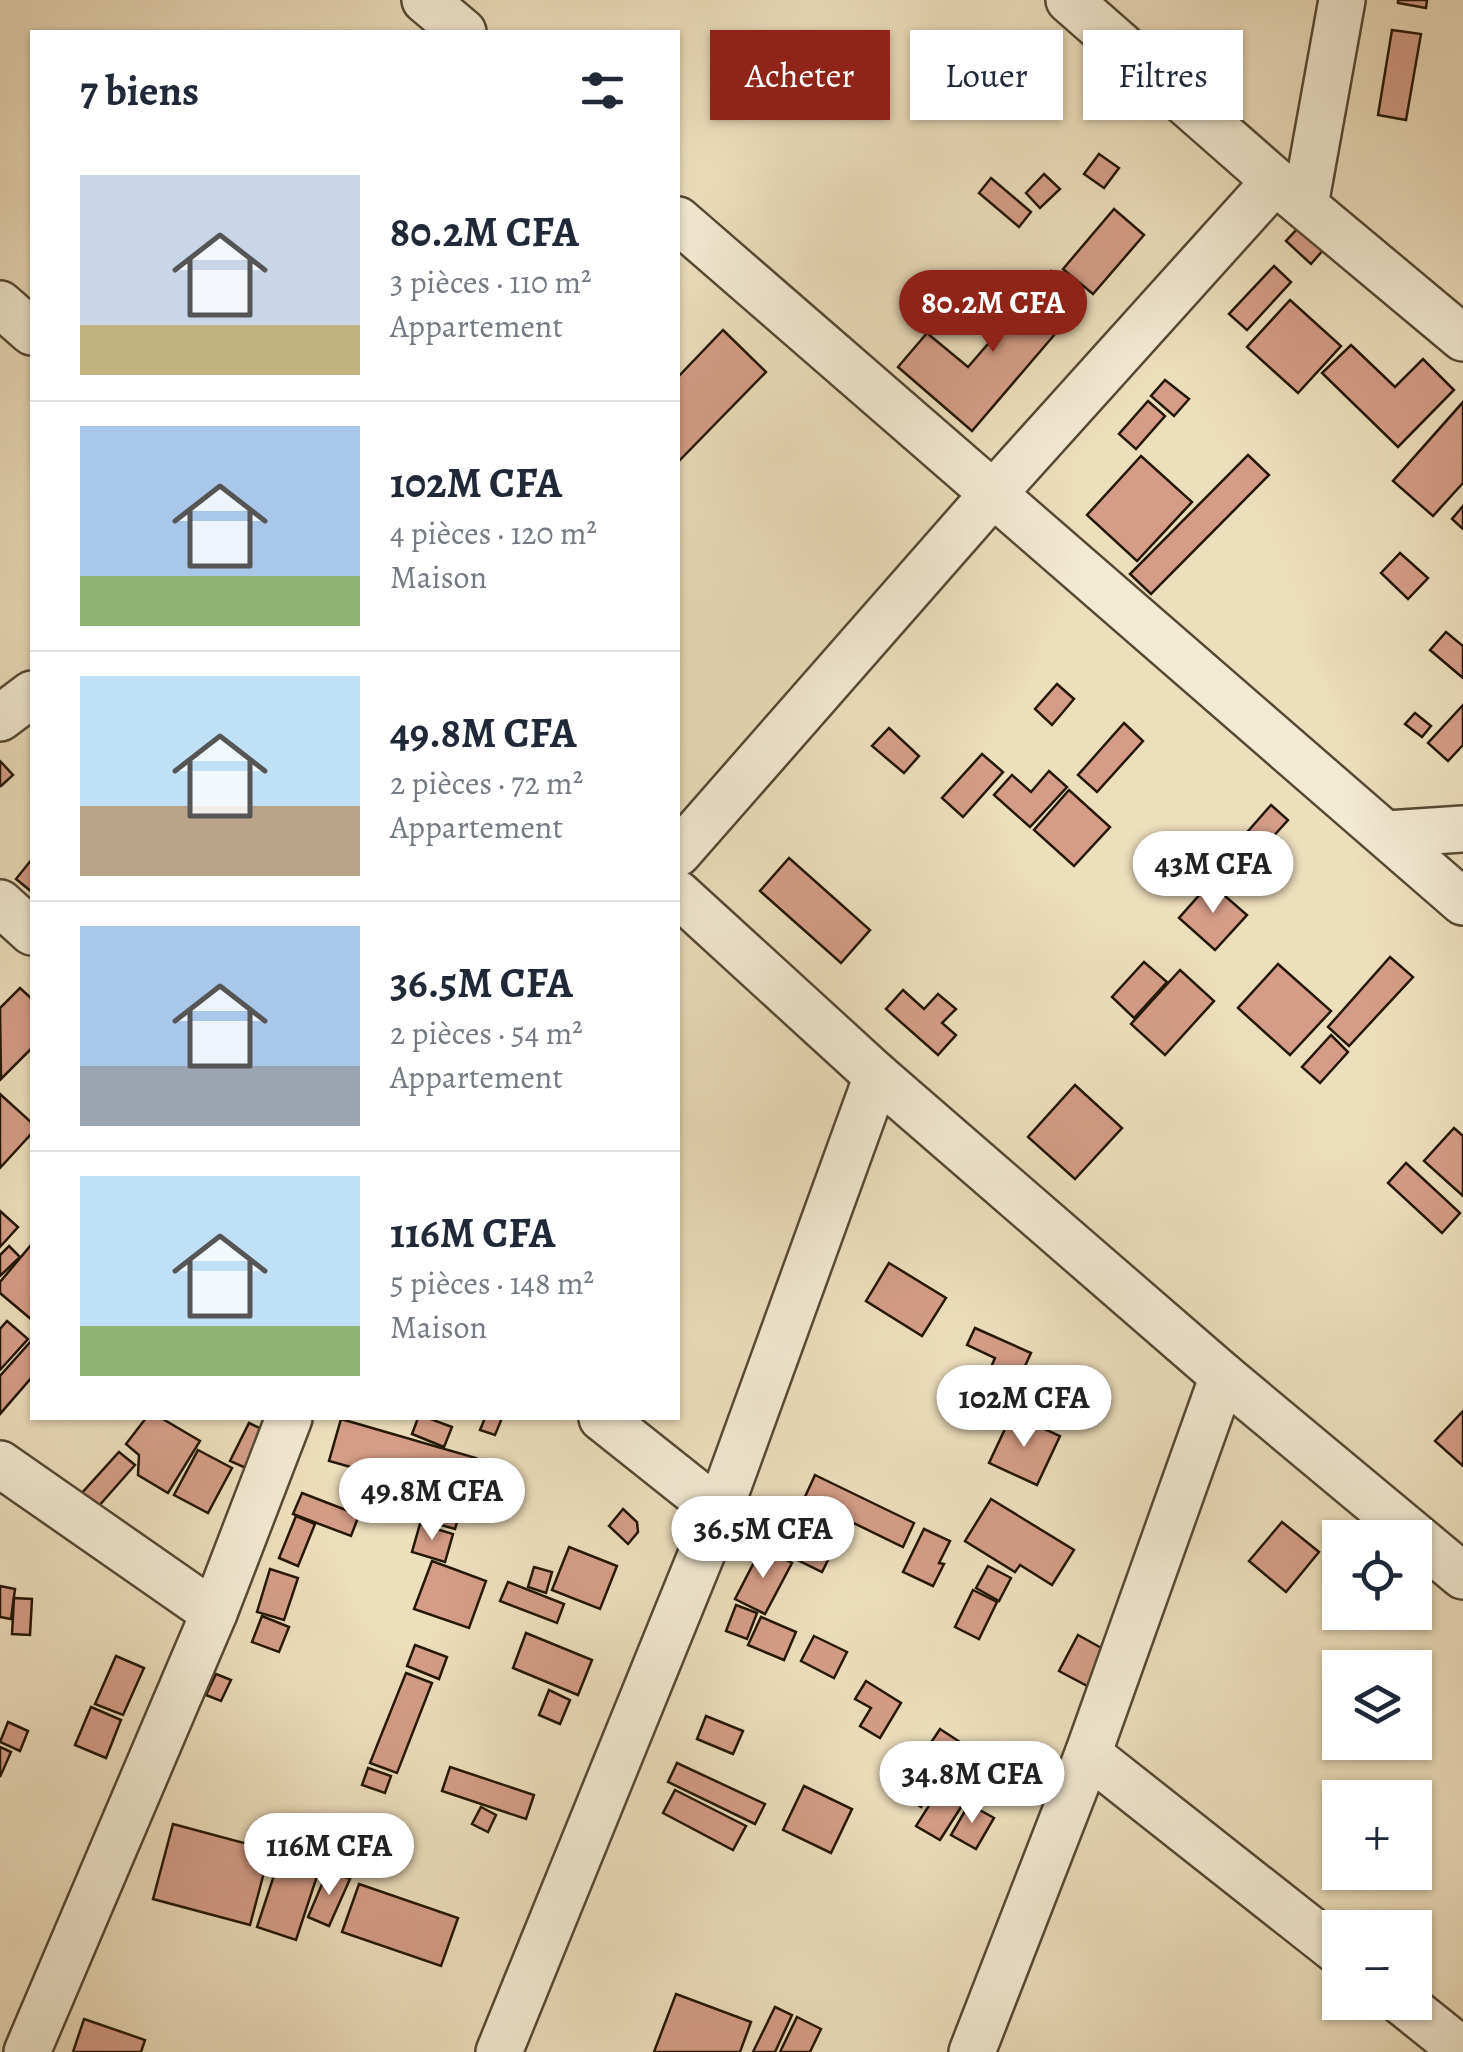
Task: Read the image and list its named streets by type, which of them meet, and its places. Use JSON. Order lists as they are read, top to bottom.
{
  "page": {
    "chip": ["Acheter", "Louer", "Filtres"],
    "heading": "7 biens",
    "list": [
      {
        "name": "80.2M CFA",
        "note": "3 pièces · 110 m² · Appartement"
      },
      {
        "name": "102M CFA",
        "note": "4 pièces · 120 m² · Maison"
      },
      {
        "name": "49.8M CFA",
        "note": "2 pièces · 72 m² · Appartement"
      },
      {
        "name": "36.5M CFA",
        "note": "2 pièces · 54 m² · Appartement"
      },
      {
        "name": "116M CFA",
        "note": "5 pièces · 148 m² · Maison"
      }
    ],
    "price": [
      "80.2M CFA",
      "43M CFA",
      "102M CFA",
      "49.8M CFA",
      "36.5M CFA",
      "34.8M CFA",
      "116M CFA"
    ],
    "map_buttons": ["+", "−"]
  }
}
